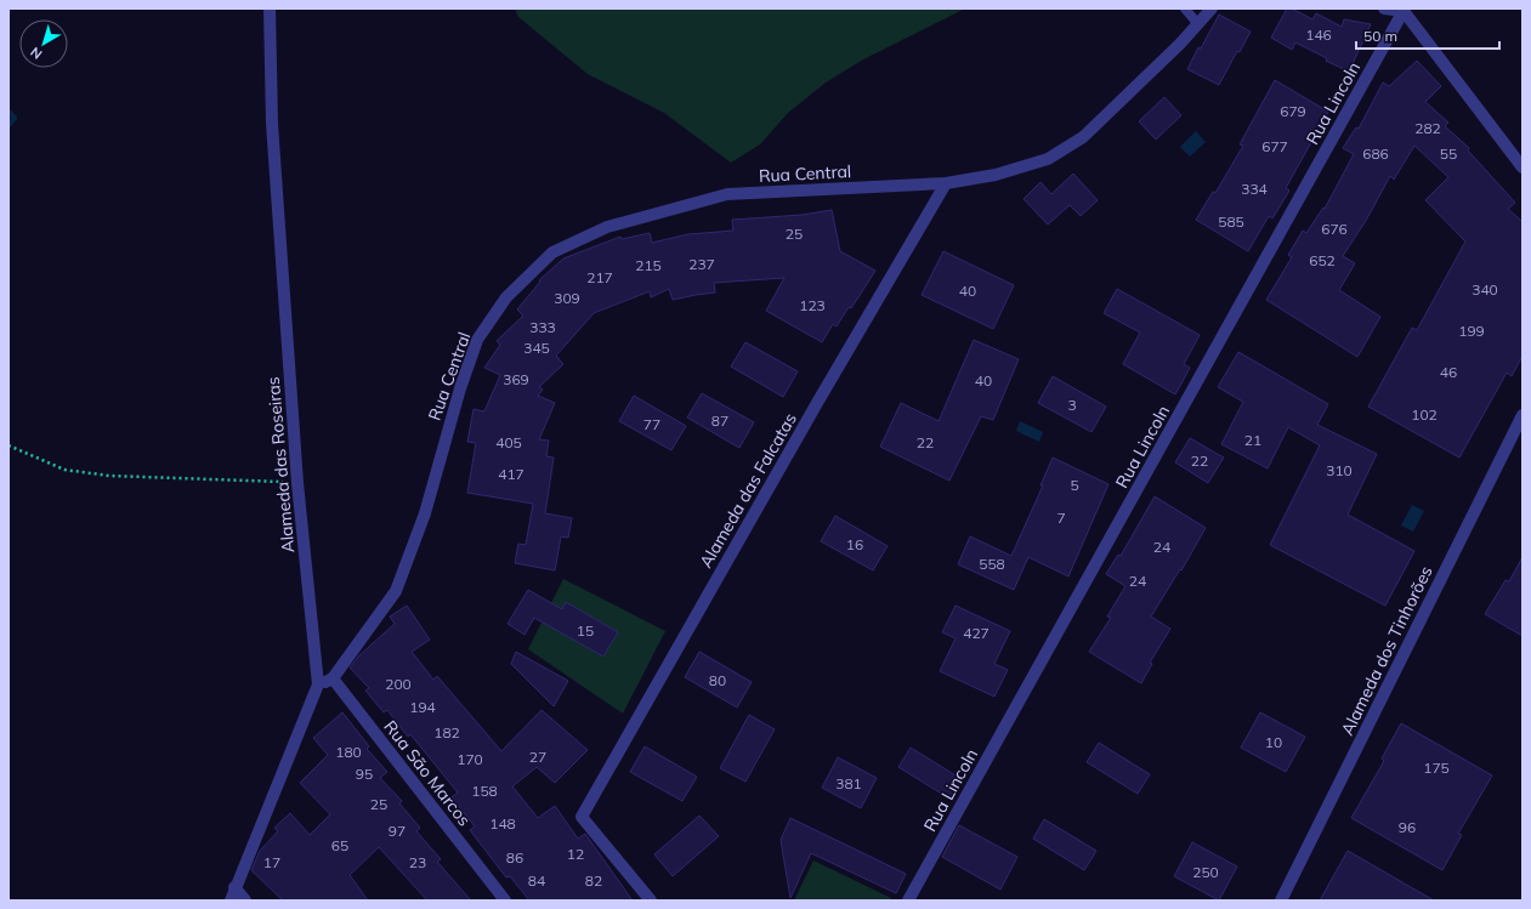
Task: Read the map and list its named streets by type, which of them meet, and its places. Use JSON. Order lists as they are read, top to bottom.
{
  "streets": {
    "street": [
      "Rua Lincoln",
      "Rua Central",
      "Alameda das Roseiras",
      "Alameda das Falcatas",
      "Alameda dos Tinhorões",
      "Rua São Marcos"
    ]
  },
  "crossings": [
    ["Rua Central", "Alameda das Falcatas"],
    ["Rua Central", "Rua São Marcos"]
  ],
  "house_numbers": [
    "146",
    "679",
    "282",
    "677",
    "686",
    "55",
    "334",
    "585",
    "676",
    "25",
    "652",
    "237",
    "215",
    "217",
    "340",
    "40",
    "309",
    "123",
    "333",
    "199",
    "345",
    "46",
    "369",
    "40",
    "3",
    "102",
    "87",
    "77",
    "21",
    "405",
    "22",
    "22",
    "310",
    "417",
    "5",
    "7",
    "16",
    "24",
    "558",
    "24",
    "15",
    "427",
    "80",
    "200",
    "194",
    "182",
    "10",
    "180",
    "27",
    "170",
    "175",
    "95",
    "381",
    "158",
    "25",
    "148",
    "96",
    "97",
    "65",
    "12",
    "86",
    "17",
    "23",
    "250",
    "84",
    "82"
  ],
  "scale_bar": "50 m",
  "north": "bottom left"
}
